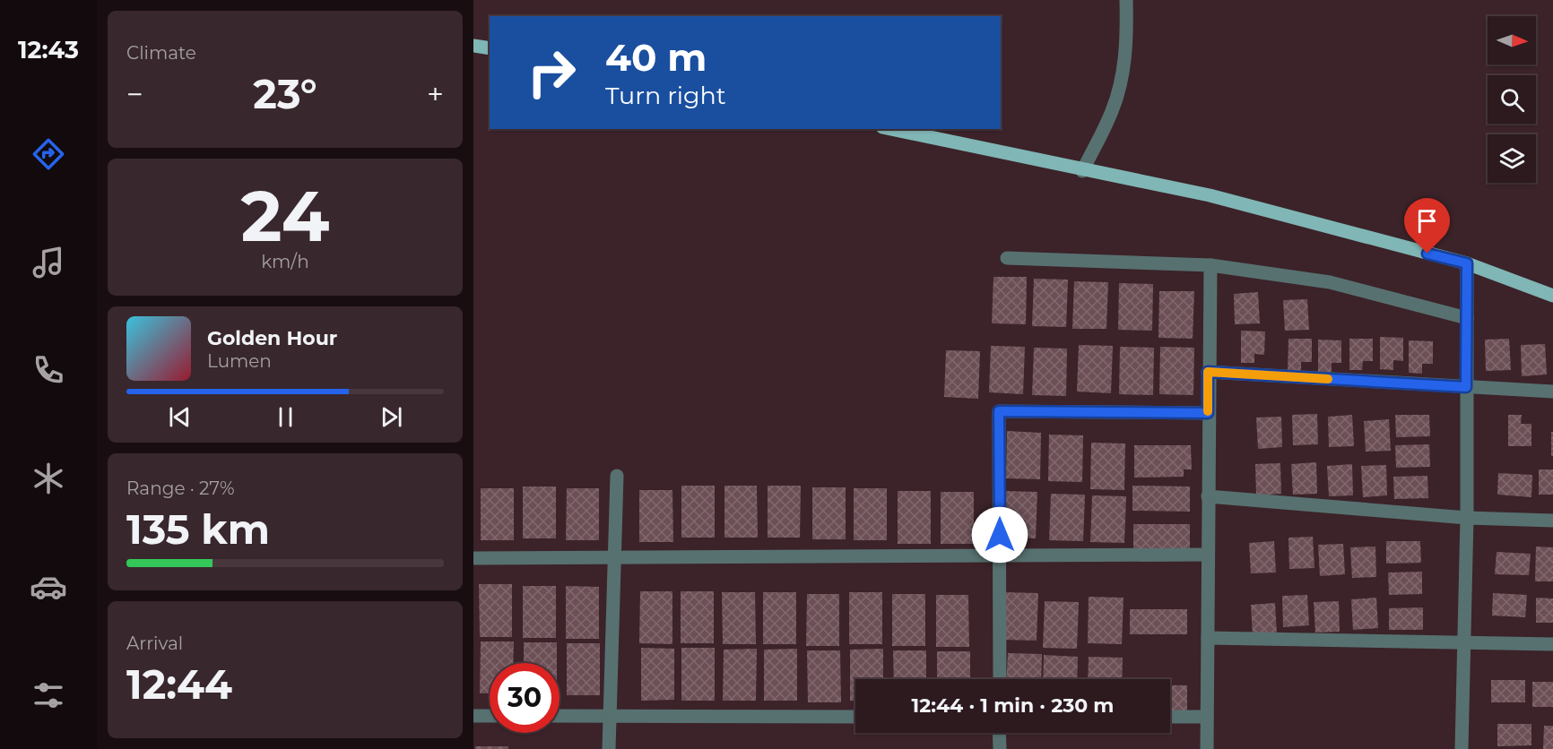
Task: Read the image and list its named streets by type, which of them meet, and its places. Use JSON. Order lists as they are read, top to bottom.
{
  "north": "right",
  "page": {
    "tabs": "12:43",
    "tile": [
      "Climate",
      ["24", "km/h"],
      ["Range · 27%", "135 km"],
      ["Arrival", "12:44"]
    ],
    "turn": ["40 m", "Turn right"],
    "heat": ["−", "23°", "+"],
    "song": ["Golden Hour", "Lumen"],
    "limit": "30",
    "trip": "12:44 · 1 min · 230 m"
  }
}
